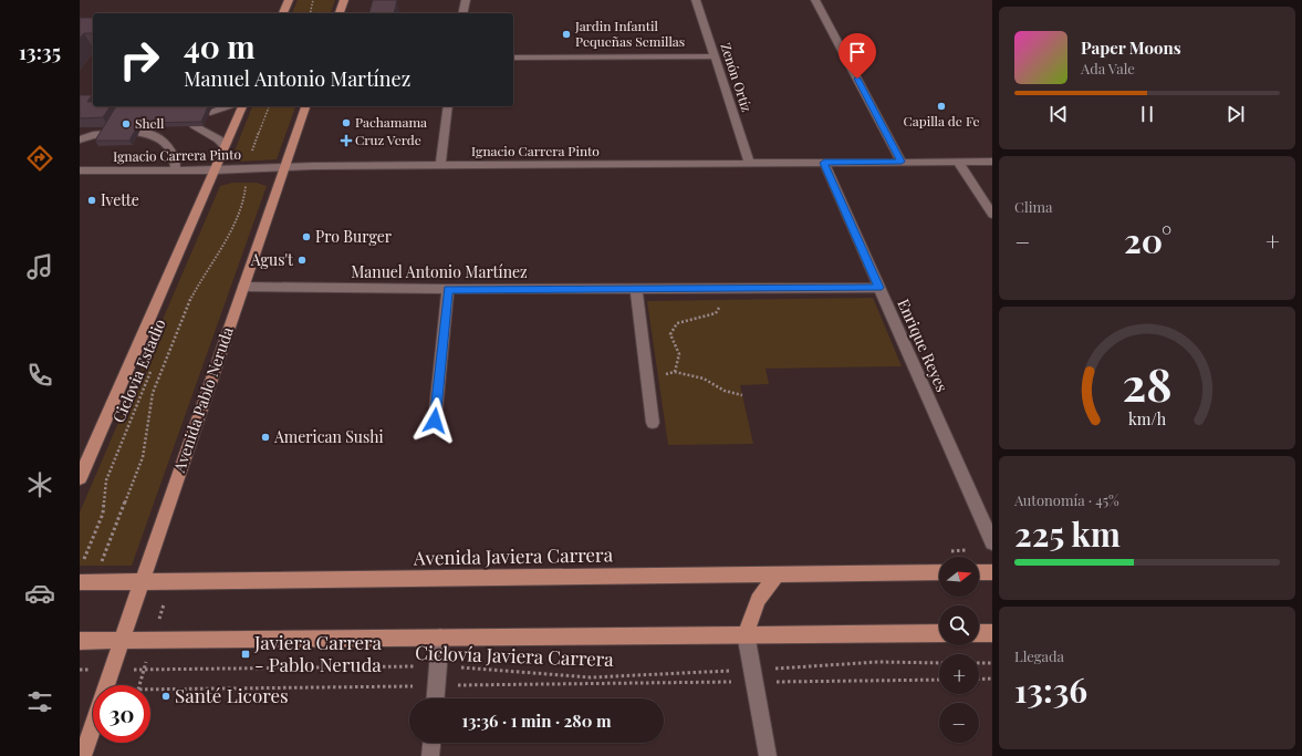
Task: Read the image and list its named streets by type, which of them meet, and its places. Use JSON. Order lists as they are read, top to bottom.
{
  "streets": {
    "main road": ["Avenida Pablo Neruda", "Avenida Javiera Carrera"],
    "street": [
      "Zenón Ortíz",
      "Ignacio Carrera Pinto",
      "Manuel Antonio Martínez",
      "Enrique Reyes"
    ],
    "path": ["Ciclovia Estadio", "Ciclovía Javiera Carrera"]
  },
  "crossings": [
    ["Zenón Ortíz", "Ignacio Carrera Pinto"],
    ["Ignacio Carrera Pinto", "Enrique Reyes"],
    ["Ignacio Carrera Pinto", "Avenida Pablo Neruda"],
    ["Manuel Antonio Martínez", "Enrique Reyes"],
    ["Manuel Antonio Martínez", "Avenida Pablo Neruda"],
    ["Avenida Pablo Neruda", "Avenida Javiera Carrera"],
    ["Avenida Pablo Neruda", "Ciclovía Javiera Carrera"]
  ],
  "places": {
    "other": [
      "Jardin Infantil Pequeñas Semillas",
      "Capilla de Fe",
      "Pachamama",
      "Shell",
      "Ivette",
      "Pro Burger",
      "Agus't",
      "American Sushi",
      "Santé Licores"
    ],
    "health": ["Cruz Verde"],
    "transit": ["Javiera Carrera - Pablo Neruda"]
  },
  "north": "right",
  "page": {
    "tabs": "13:35",
    "turn": ["40 m", "Manuel Antonio Martínez"],
    "song": ["Paper Moons", "Ada Vale"],
    "tile": [
      "Clima",
      ["Autonomía · 45%", "225 km"],
      ["Llegada", "13:36"]
    ],
    "heat": ["−", "20°", "+"],
    "map_buttons": ["+", "−"],
    "limit": "30",
    "trip": "13:36 · 1 min · 280 m",
    "gauge": ["28", "km/h"]
  }
}
